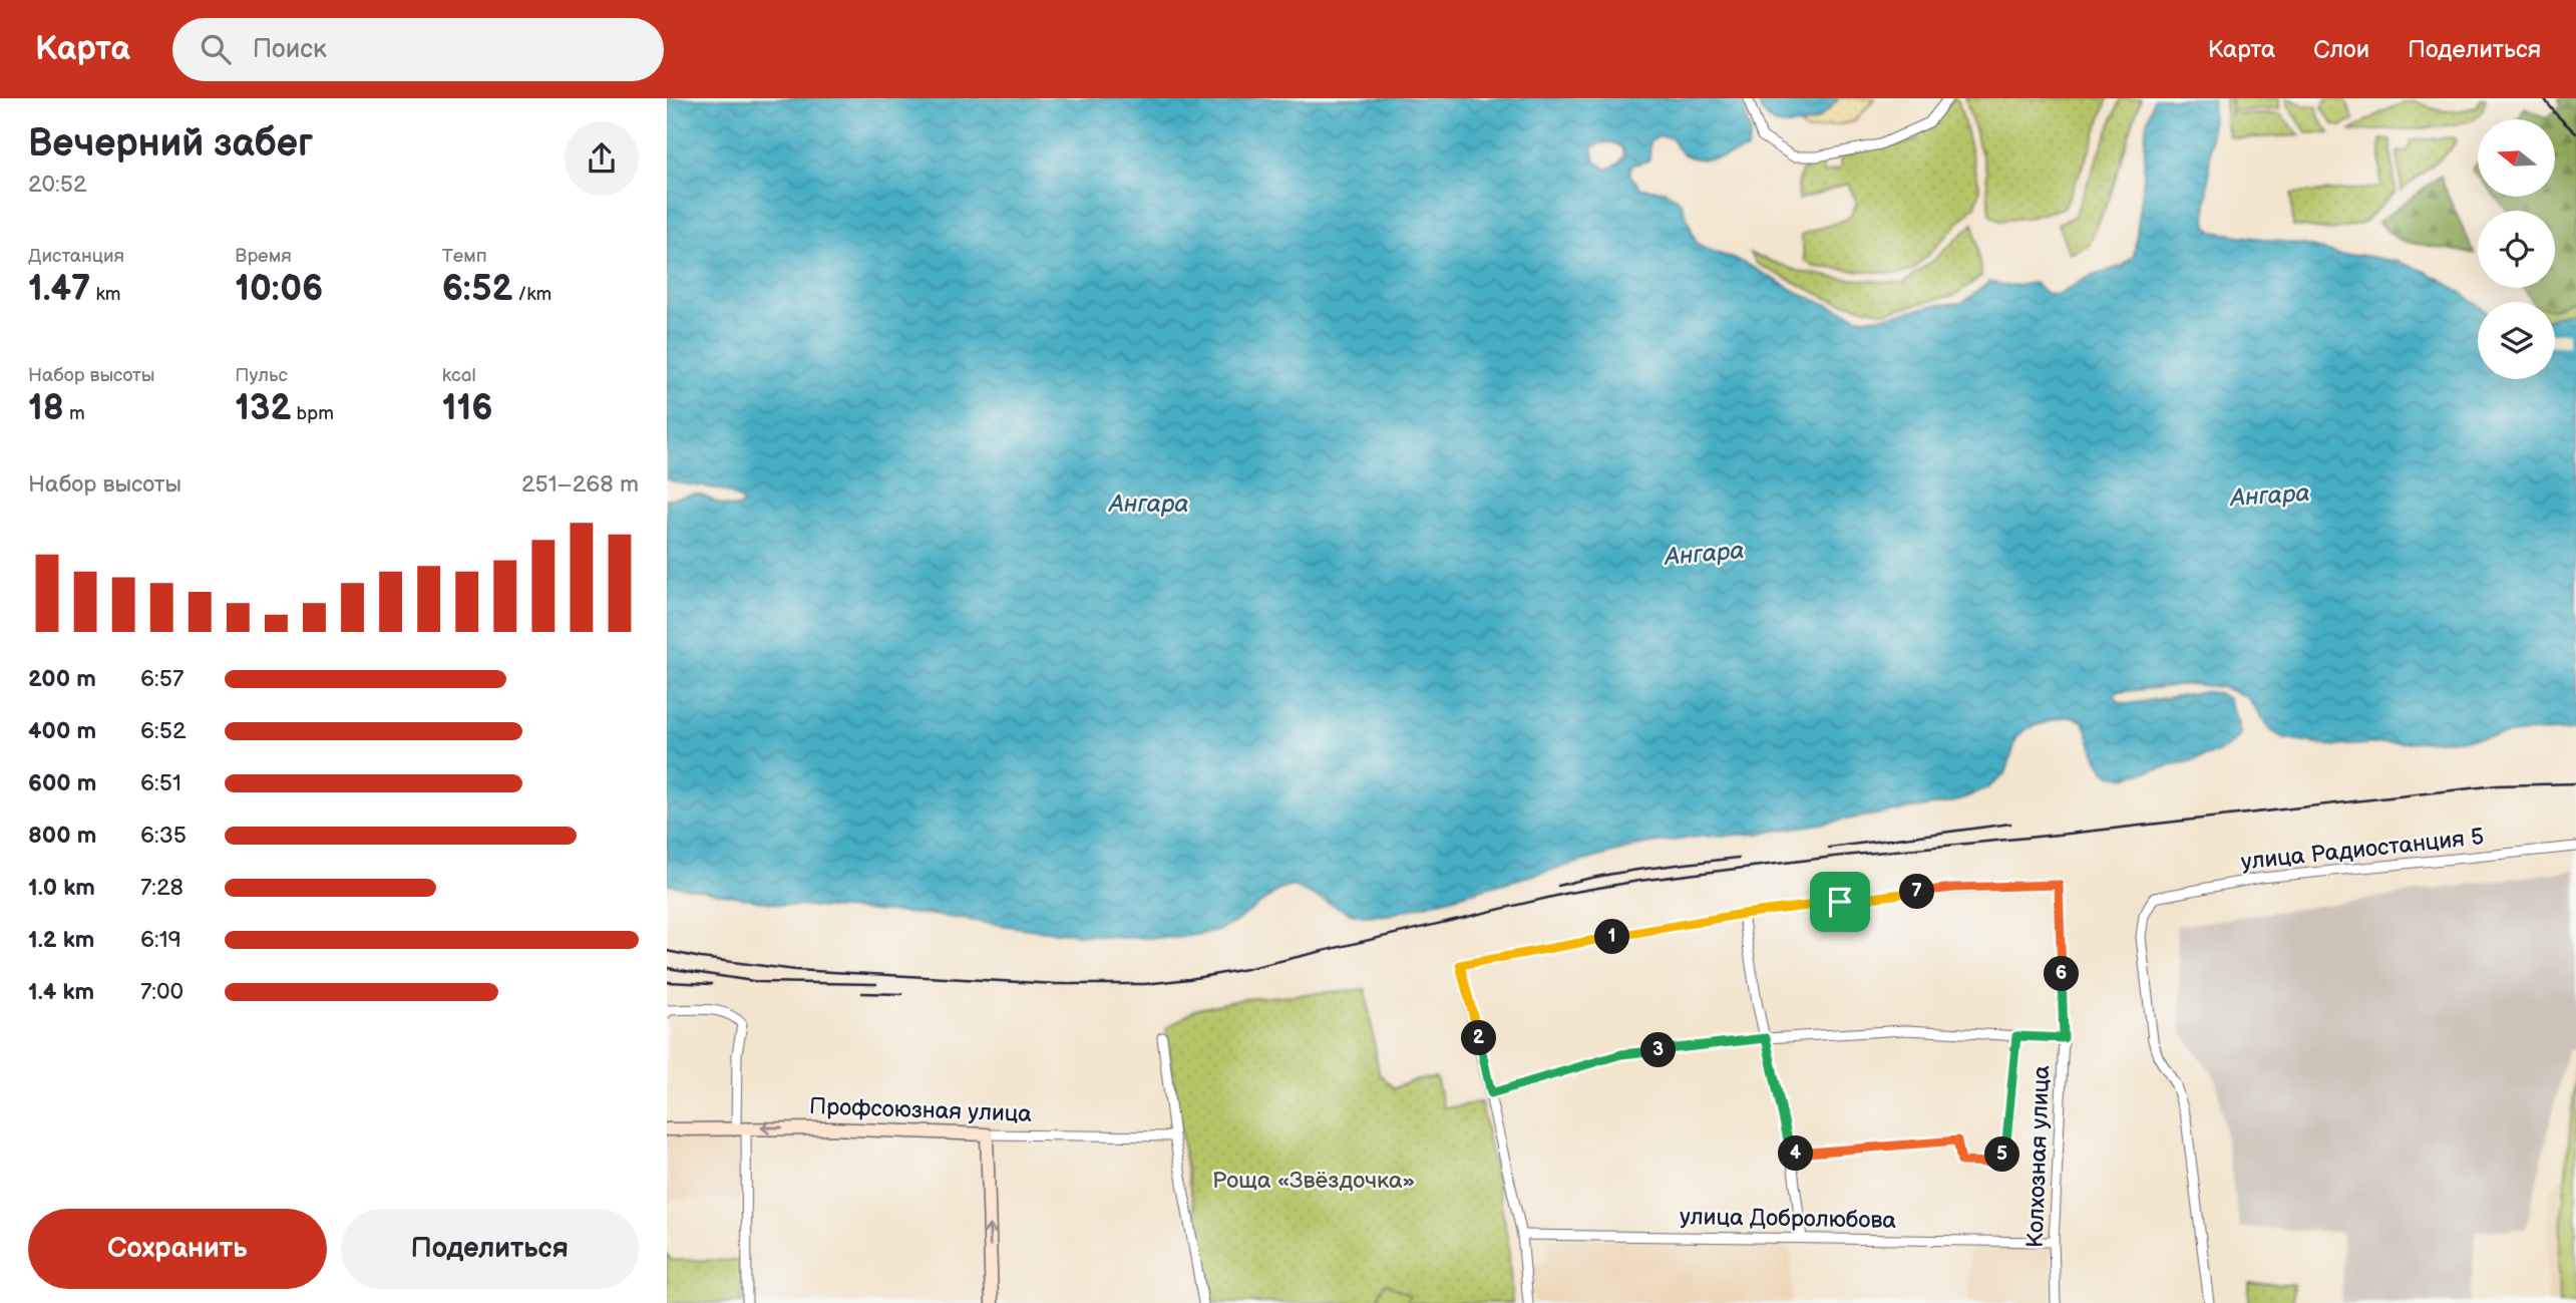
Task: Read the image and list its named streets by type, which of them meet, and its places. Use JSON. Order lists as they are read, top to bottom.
{
  "streets": {
    "street": [
      "улица Радиостанция 5",
      "Профсоюзная улица",
      "Колхозная улица",
      "улица Добролюбова"
    ]
  },
  "crossings": [
    ["Колхозная улица", "улица Добролюбова"]
  ],
  "one_way": ["Профсоюзная улица"],
  "water": ["Ангара"],
  "parks": ["Роща «Звёздочка»"],
  "north": "left",
  "page": {
    "header": "Карта",
    "search": "Поиск",
    "nav": ["Карта", "Слои", "Поделиться"],
    "heading": ["Вечерний забег", "20:52"],
    "stats": [
      ["Дистанция", "1.47 km"],
      ["Время", "10:06"],
      ["Темп", "6:52 /km"],
      ["Набор высоты", "18 m"],
      ["Пульс", "132 bpm"],
      ["kcal", "116"]
    ],
    "chart": ["Набор высоты", "251–268 m"],
    "list": [
      {
        "name": "200 m",
        "note": "6:57"
      },
      {
        "name": "400 m",
        "note": "6:52"
      },
      {
        "name": "600 m",
        "note": "6:51"
      },
      {
        "name": "800 m",
        "note": "6:35"
      },
      {
        "name": "1.0 km",
        "note": "7:28"
      },
      {
        "name": "1.2 km",
        "note": "6:19"
      },
      {
        "name": "1.4 km",
        "note": "7:00"
      }
    ],
    "pins": [
      "7",
      "1",
      "6",
      "2",
      "3",
      "4",
      "5"
    ],
    "buttons": ["Сохранить", "Поделиться"]
  }
}
